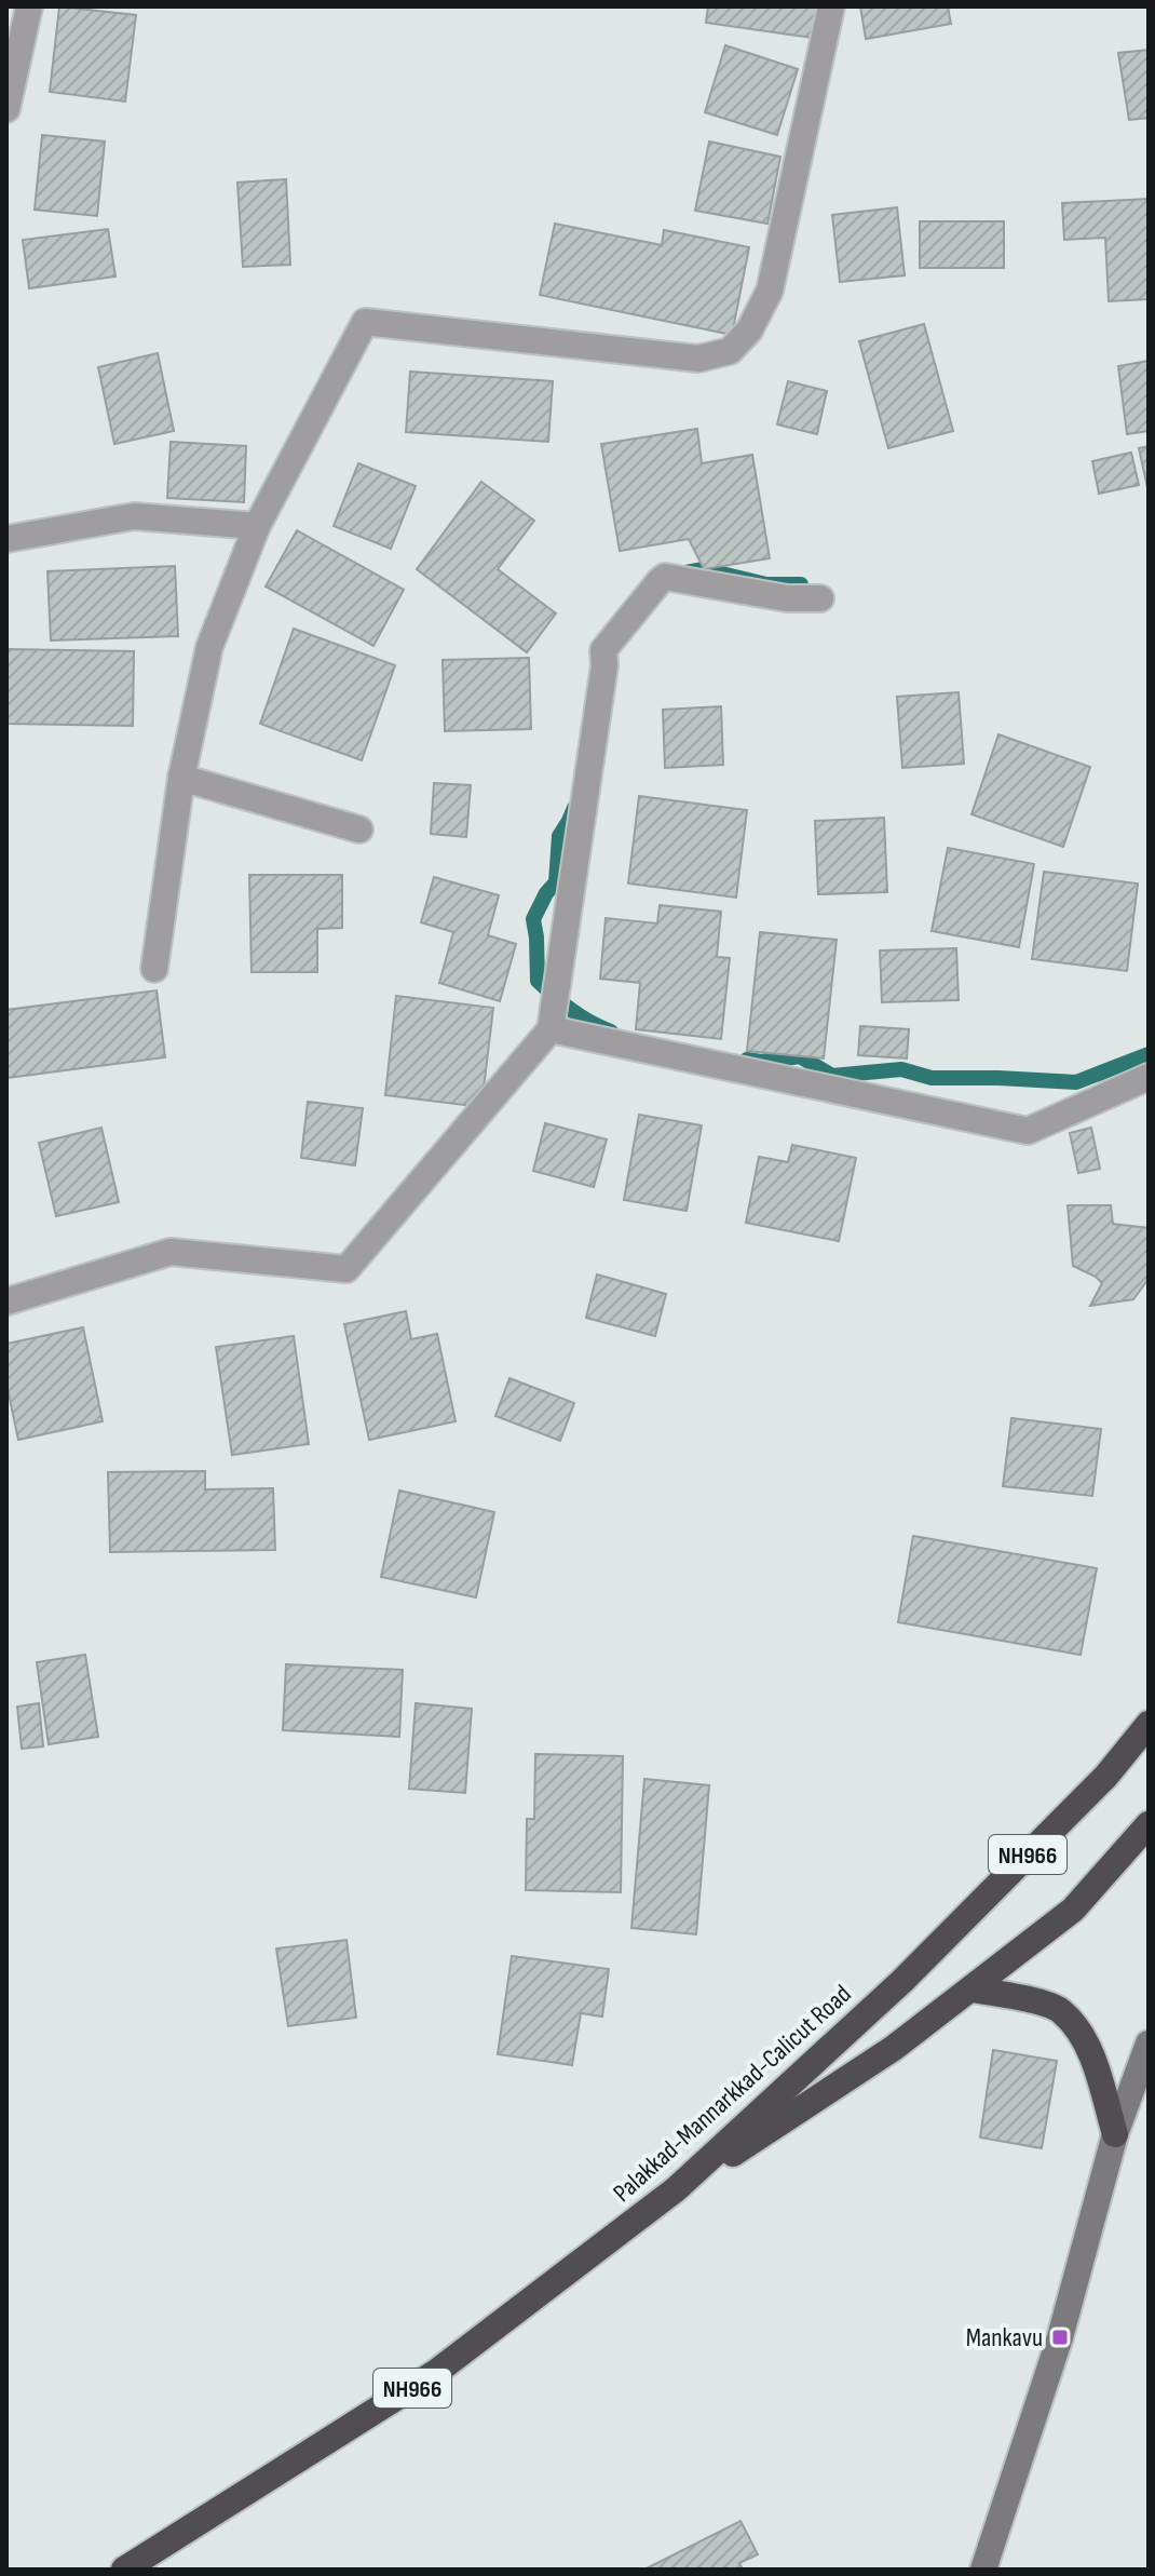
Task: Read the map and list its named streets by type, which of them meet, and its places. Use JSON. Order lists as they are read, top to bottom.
{
  "streets": {
    "highway": ["NH966", "Palakkad-Mannarkkad-Calicut Road"]
  },
  "crossings": [
    ["NH966", "Palakkad-Mannarkkad-Calicut Road"]
  ],
  "places": {
    "transit": ["Mankavu"]
  }
}
